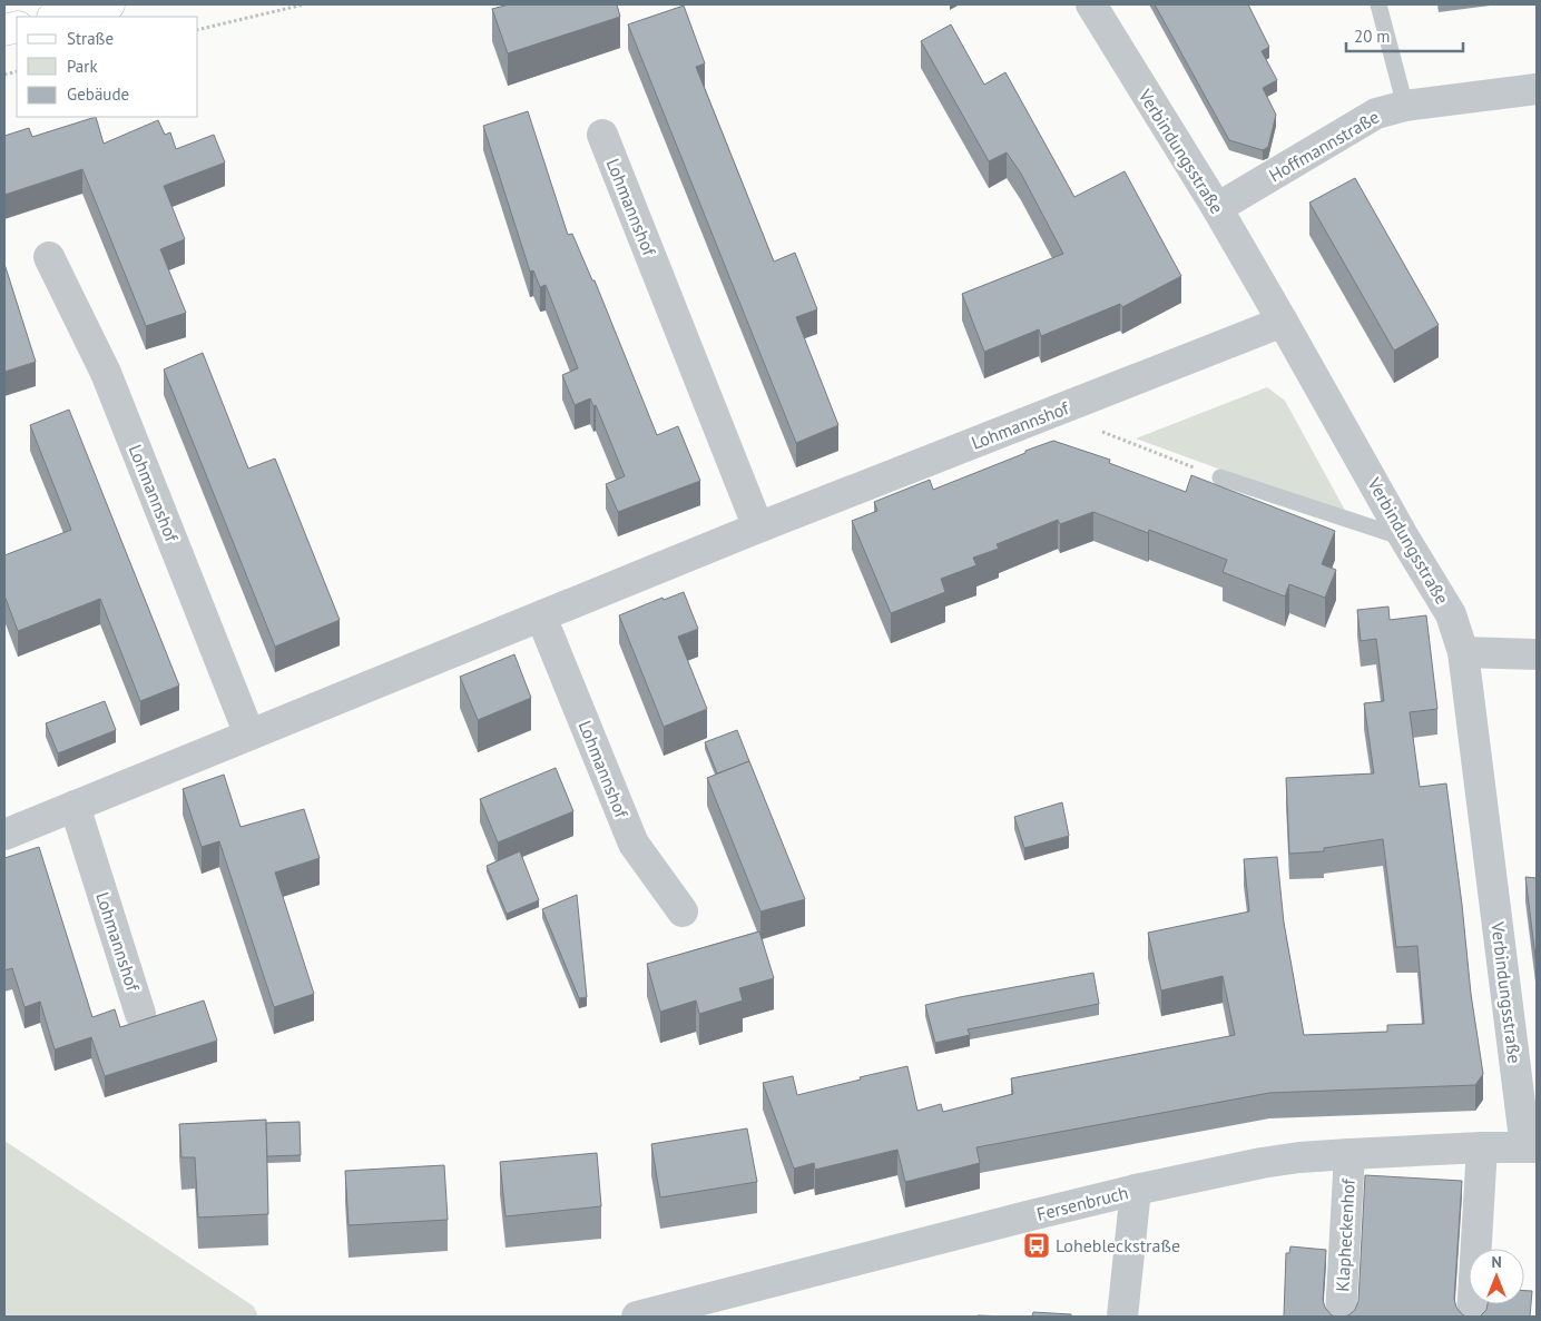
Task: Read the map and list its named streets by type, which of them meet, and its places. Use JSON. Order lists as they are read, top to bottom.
{
  "streets": {
    "street": [
      "Hoffmannstraße",
      "Verbindungsstraße",
      "Lohmannshof",
      "Fersenbruch",
      "Klapheckenhof"
    ]
  },
  "crossings": [
    ["Hoffmannstraße", "Verbindungsstraße"],
    ["Verbindungsstraße", "Lohmannshof"],
    ["Verbindungsstraße", "Fersenbruch"],
    ["Fersenbruch", "Klapheckenhof"]
  ],
  "places": {
    "bus stop": ["Lohebleckstraße"]
  },
  "legend": ["Straße", "Park", "Gebäude"],
  "scale_bar": "20 m",
  "north": "top"
}
